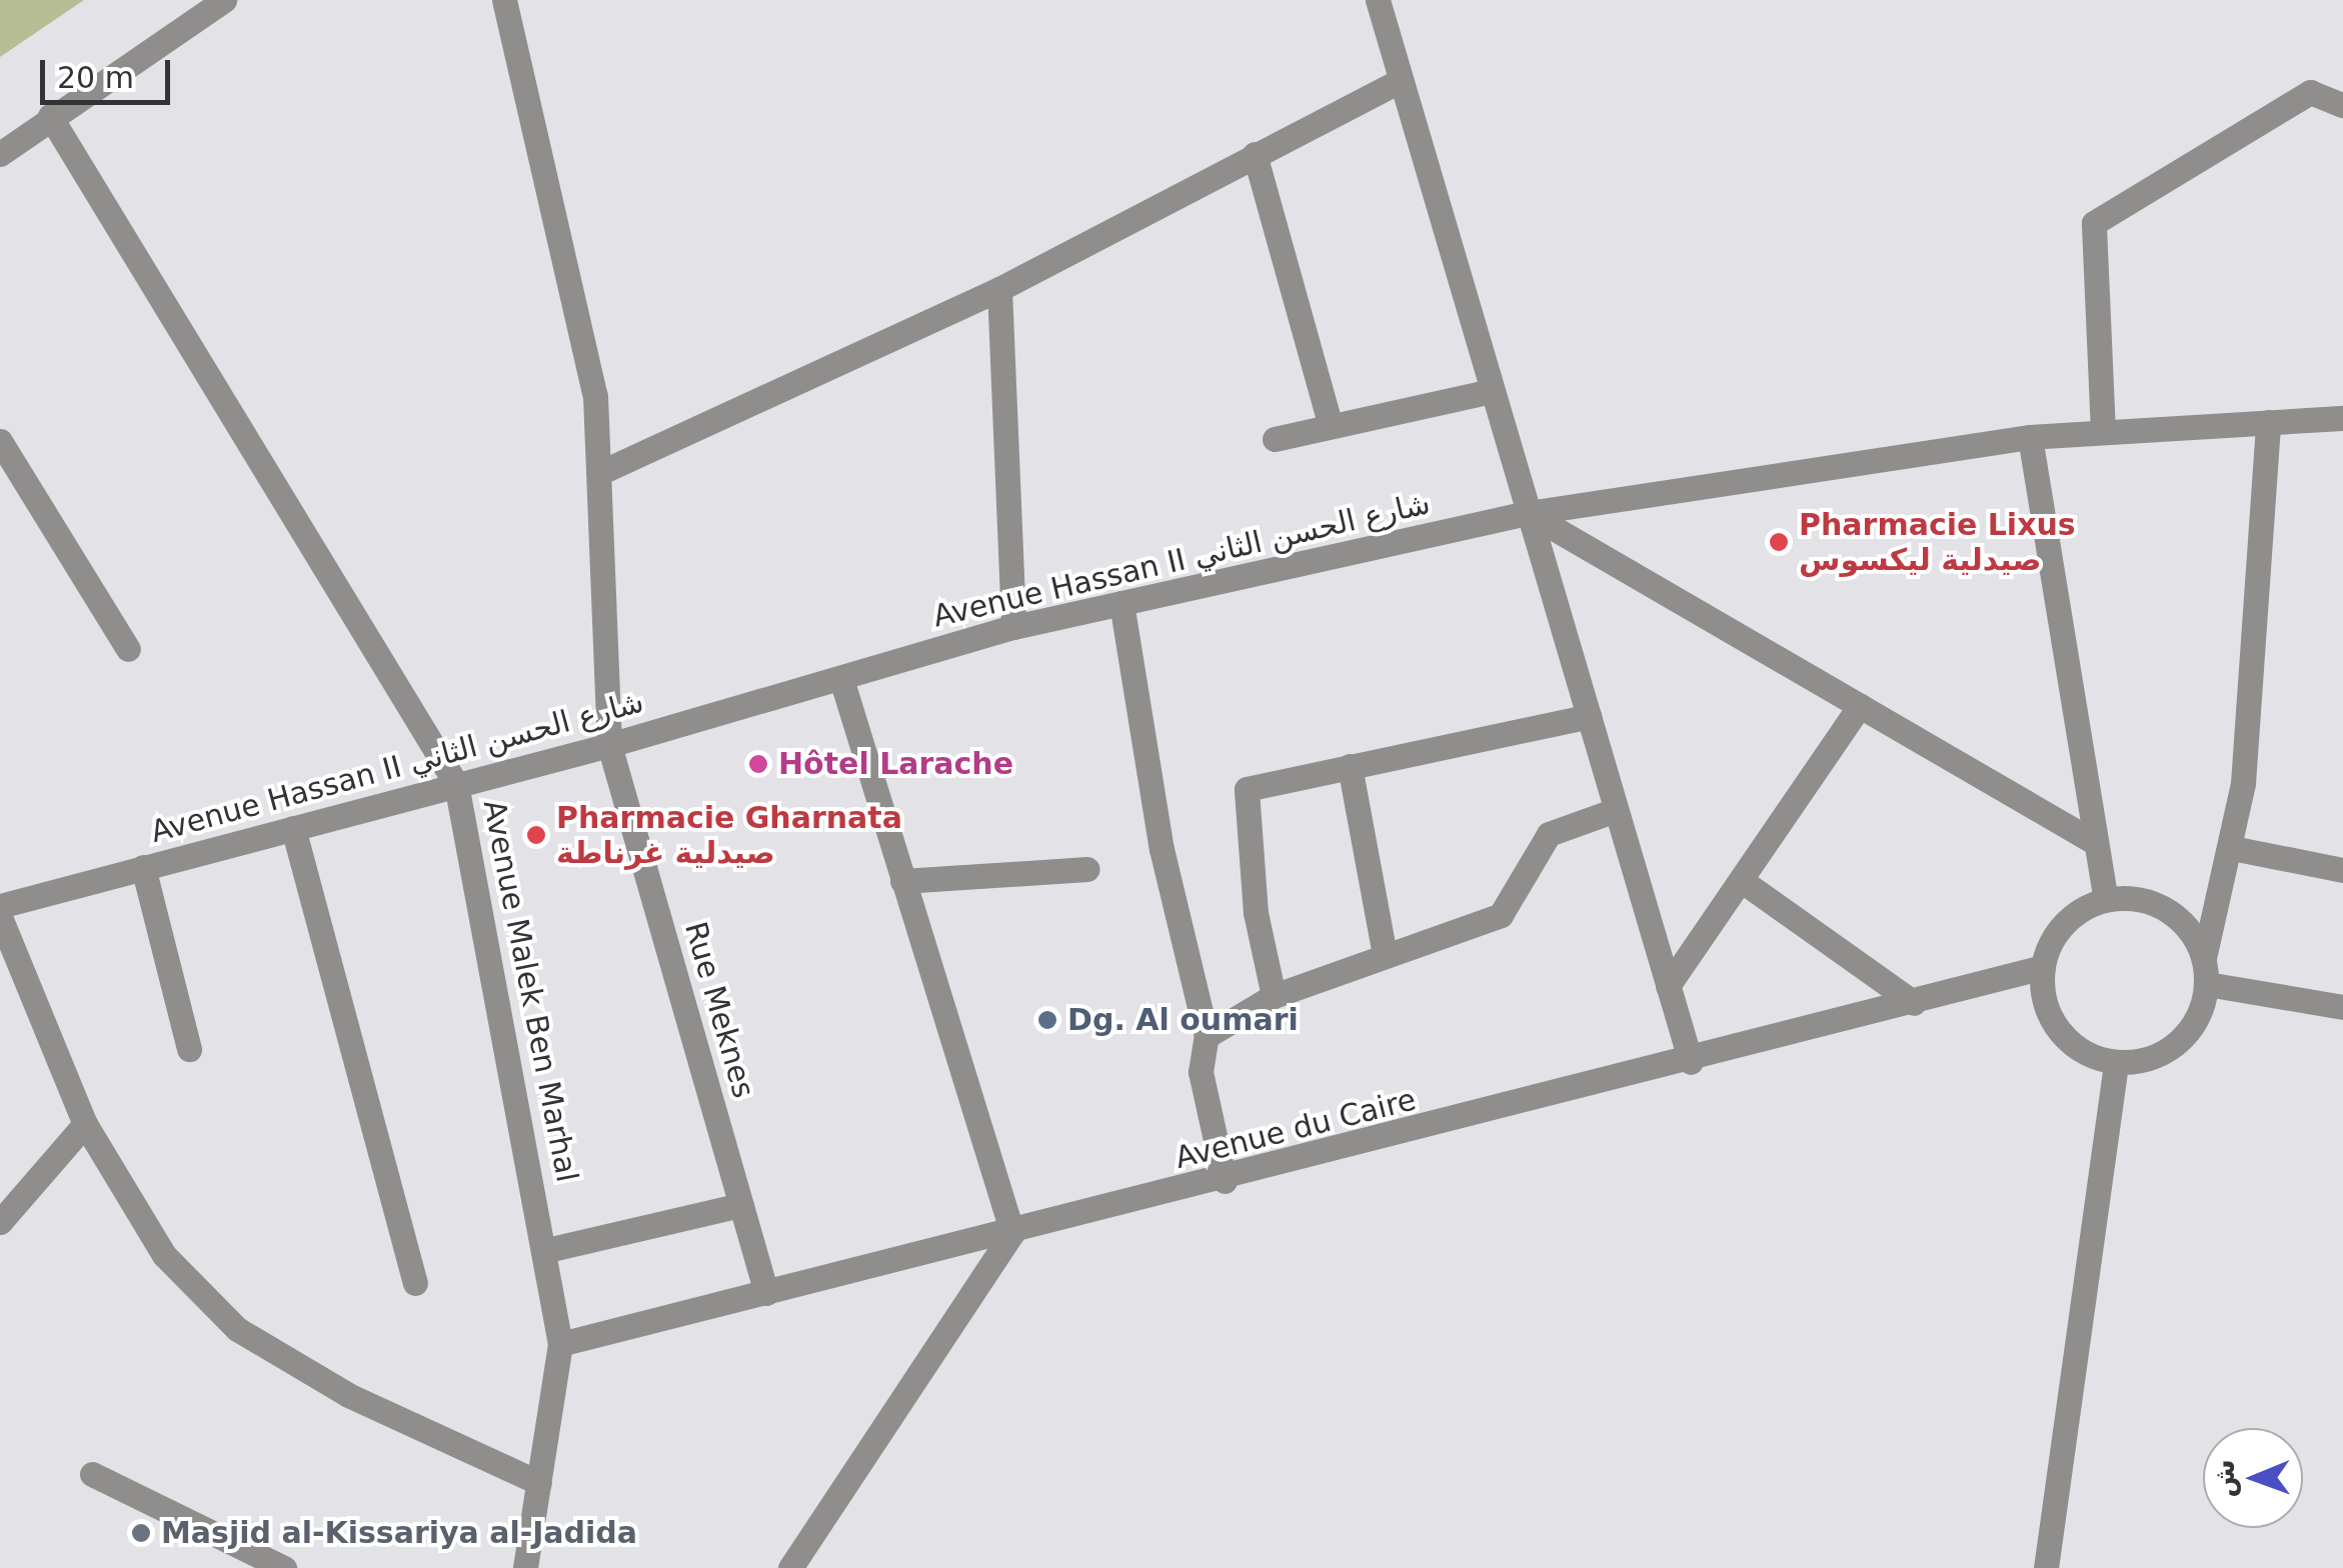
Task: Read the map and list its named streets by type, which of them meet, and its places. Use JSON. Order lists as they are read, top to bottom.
{
  "streets": {
    "street": [
      "Avenue Hassan II شارع الحسن الثاني",
      "Avenue Malek Ben Marhal",
      "Rue Meknes",
      "Avenue du Caire"
    ]
  },
  "crossings": [
    ["Avenue Hassan II شارع الحسن الثاني", "Avenue Malek Ben Marhal"],
    ["Avenue Hassan II شارع الحسن الثاني", "Rue Meknes"],
    ["Avenue Malek Ben Marhal", "Avenue du Caire"],
    ["Rue Meknes", "Avenue du Caire"]
  ],
  "places": [
    "Pharmacie Lixus صيدلية ليكسوس",
    "Hôtel Larache",
    "Pharmacie Gharnata صيدلية غرناطة",
    "Dg. Al oumari",
    "Masjid al-Kissariya al-Jadida"
  ],
  "scale_bar": "20 m",
  "north": "left"
}
